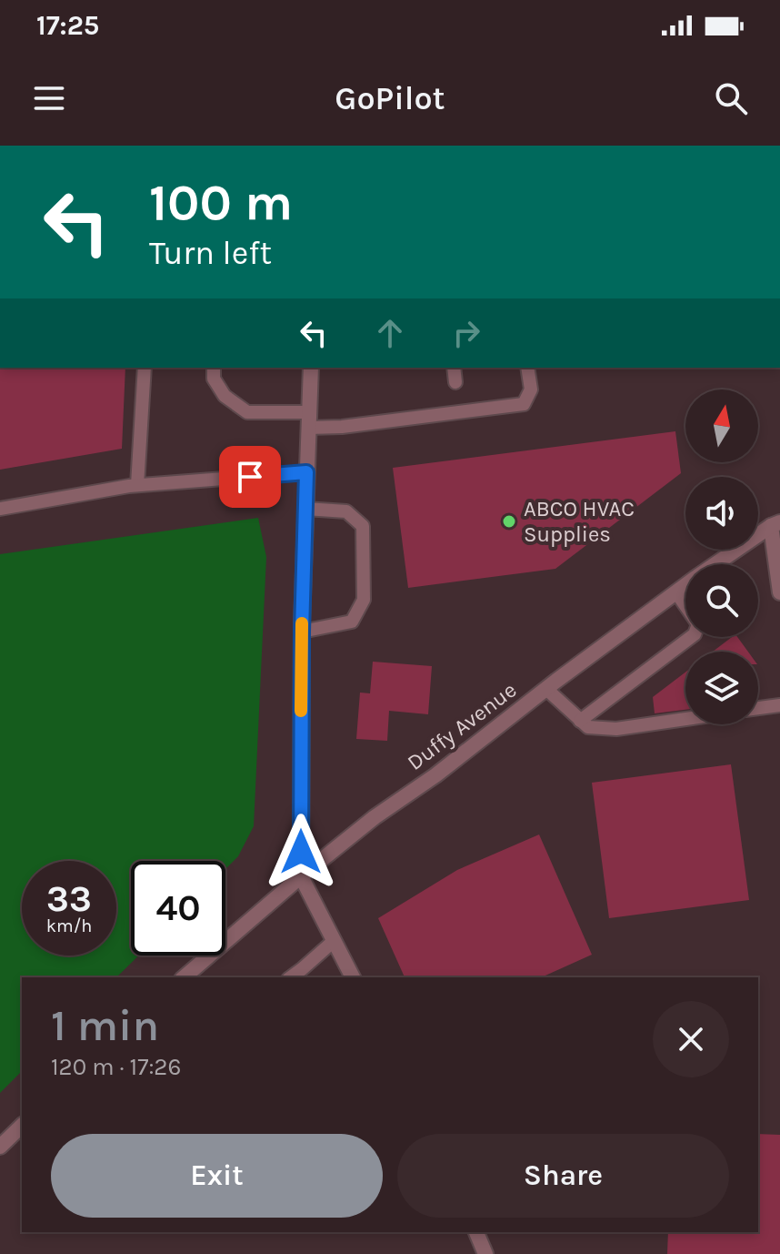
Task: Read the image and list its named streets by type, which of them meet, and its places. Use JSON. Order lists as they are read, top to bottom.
{
  "streets": {
    "street": ["Duffy Avenue"]
  },
  "places": ["ABCO HVAC Supplies"],
  "north": "top",
  "page": {
    "status": "17:25",
    "header": "GoPilot",
    "turn": ["100 m", "Turn left"],
    "speed": "33 km/h",
    "limit": "40",
    "heading": ["1 min", "120 m · 17:26"],
    "buttons": ["Exit", "Share"]
  }
}
